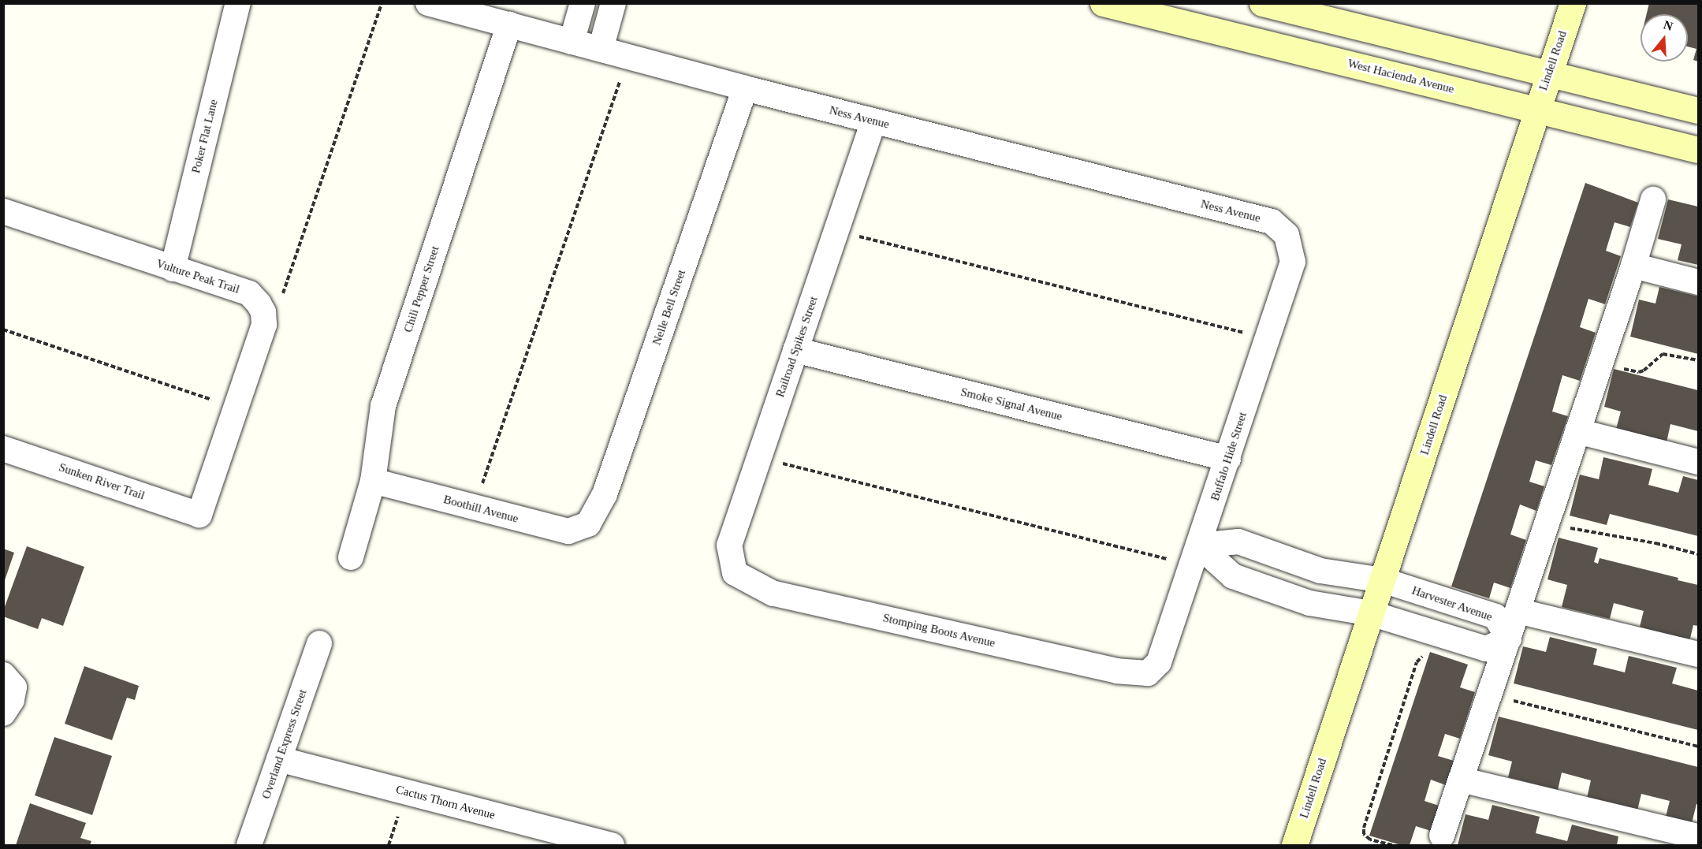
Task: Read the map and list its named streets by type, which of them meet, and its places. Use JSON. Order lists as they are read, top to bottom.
{
  "streets": {
    "main road": ["Lindell Road", "West Hacienda Avenue"],
    "street": [
      "Ness Avenue",
      "Poker Flat Lane",
      "Vulture Peak Trail",
      "Chili Pepper Street",
      "Nelle Bell Street",
      "Railroad Spikes Street",
      "Smoke Signal Avenue",
      "Buffalo Hide Street",
      "Sunken River Trail",
      "Boothill Avenue",
      "Harvester Avenue",
      "Stomping Boots Avenue",
      "Overland Express Street",
      "Cactus Thorn Avenue"
    ]
  },
  "crossings": [
    ["Lindell Road", "West Hacienda Avenue"],
    ["Lindell Road", "Harvester Avenue"],
    ["Ness Avenue", "Chili Pepper Street"],
    ["Ness Avenue", "Nelle Bell Street"],
    ["Ness Avenue", "Railroad Spikes Street"],
    ["Ness Avenue", "Buffalo Hide Street"],
    ["Poker Flat Lane", "Vulture Peak Trail"],
    ["Chili Pepper Street", "Boothill Avenue"],
    ["Nelle Bell Street", "Boothill Avenue"],
    ["Railroad Spikes Street", "Smoke Signal Avenue"],
    ["Railroad Spikes Street", "Stomping Boots Avenue"],
    ["Smoke Signal Avenue", "Buffalo Hide Street"],
    ["Buffalo Hide Street", "Harvester Avenue"],
    ["Buffalo Hide Street", "Stomping Boots Avenue"],
    ["Overland Express Street", "Cactus Thorn Avenue"]
  ],
  "north": "top"
}
